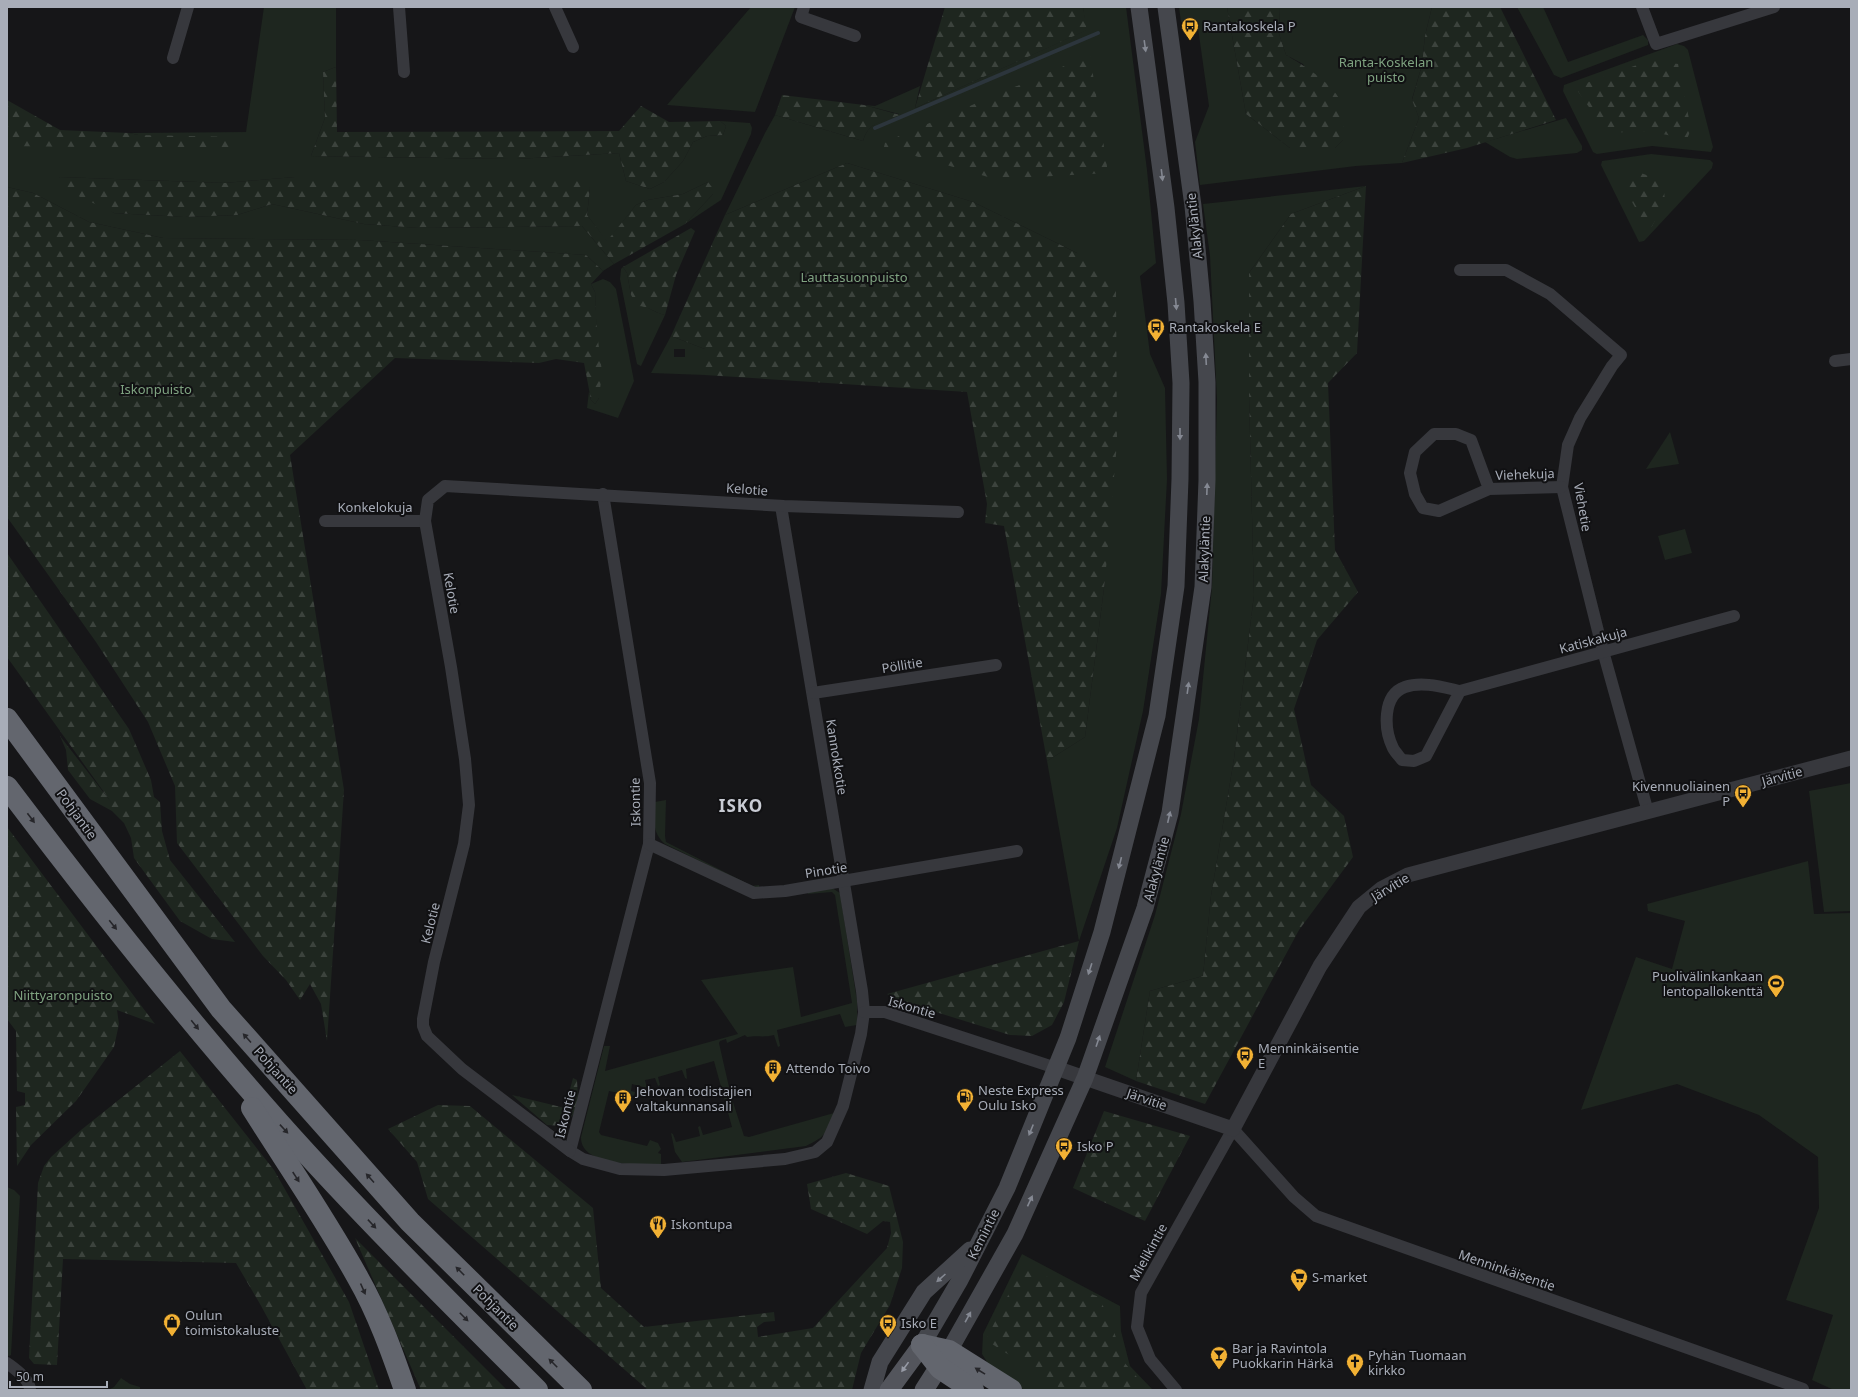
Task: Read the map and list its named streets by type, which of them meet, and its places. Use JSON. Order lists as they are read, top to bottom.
{
  "streets": {
    "highway": ["Pohjantie"],
    "main road": ["Alakyläntie", "Kemintie"],
    "street": [
      "Viehekuja",
      "Kelotie",
      "Konkelokuja",
      "Viehetie",
      "Katiskakuja",
      "Pöllitie",
      "Kannokkotie",
      "Järvitie",
      "Iskontie",
      "Pinotie",
      "Mielikintie",
      "Menninkäisentie"
    ]
  },
  "crossings": [
    ["Alakyläntie", "Järvitie"],
    ["Alakyläntie", "Iskontie"],
    ["Alakyläntie", "Kemintie"],
    ["Viehekuja", "Viehetie"],
    ["Kelotie", "Konkelokuja"],
    ["Kelotie", "Kannokkotie"],
    ["Kelotie", "Iskontie"],
    ["Viehetie", "Katiskakuja"],
    ["Viehetie", "Järvitie"],
    ["Pöllitie", "Kannokkotie"],
    ["Kannokkotie", "Iskontie"],
    ["Kannokkotie", "Pinotie"],
    ["Järvitie", "Iskontie"],
    ["Järvitie", "Kemintie"],
    ["Järvitie", "Mielikintie"],
    ["Järvitie", "Menninkäisentie"],
    ["Iskontie", "Pinotie"],
    ["Iskontie", "Kemintie"],
    ["Mielikintie", "Menninkäisentie"]
  ],
  "districts": ["ISKO"],
  "parks": [
    "Ranta-Koskelan puisto",
    "Lauttasuonpuisto",
    "Iskonpuisto",
    "Niittyaronpuisto"
  ],
  "places": {
    "bus stop": [
      "Rantakoskela P",
      "Rantakoskela E",
      "Kivennuoliainen P",
      "Menninkäisentie E",
      "Isko P",
      "Isko E"
    ],
    "sports": ["Puolivälinkankaan lentopallokenttä"],
    "building": ["Attendo Toivo", "Jehovan todistajien valtakunnansali"],
    "fuel station": ["Neste Express Oulu Isko"],
    "restaurant": ["Iskontupa"],
    "supermarket": ["S-market"],
    "shop": ["Oulun toimistokaluste"],
    "bar": ["Bar ja Ravintola Puokkarin Härkä"],
    "church": ["Pyhän Tuomaan kirkko"]
  },
  "scale_bar": "50 m"
}
